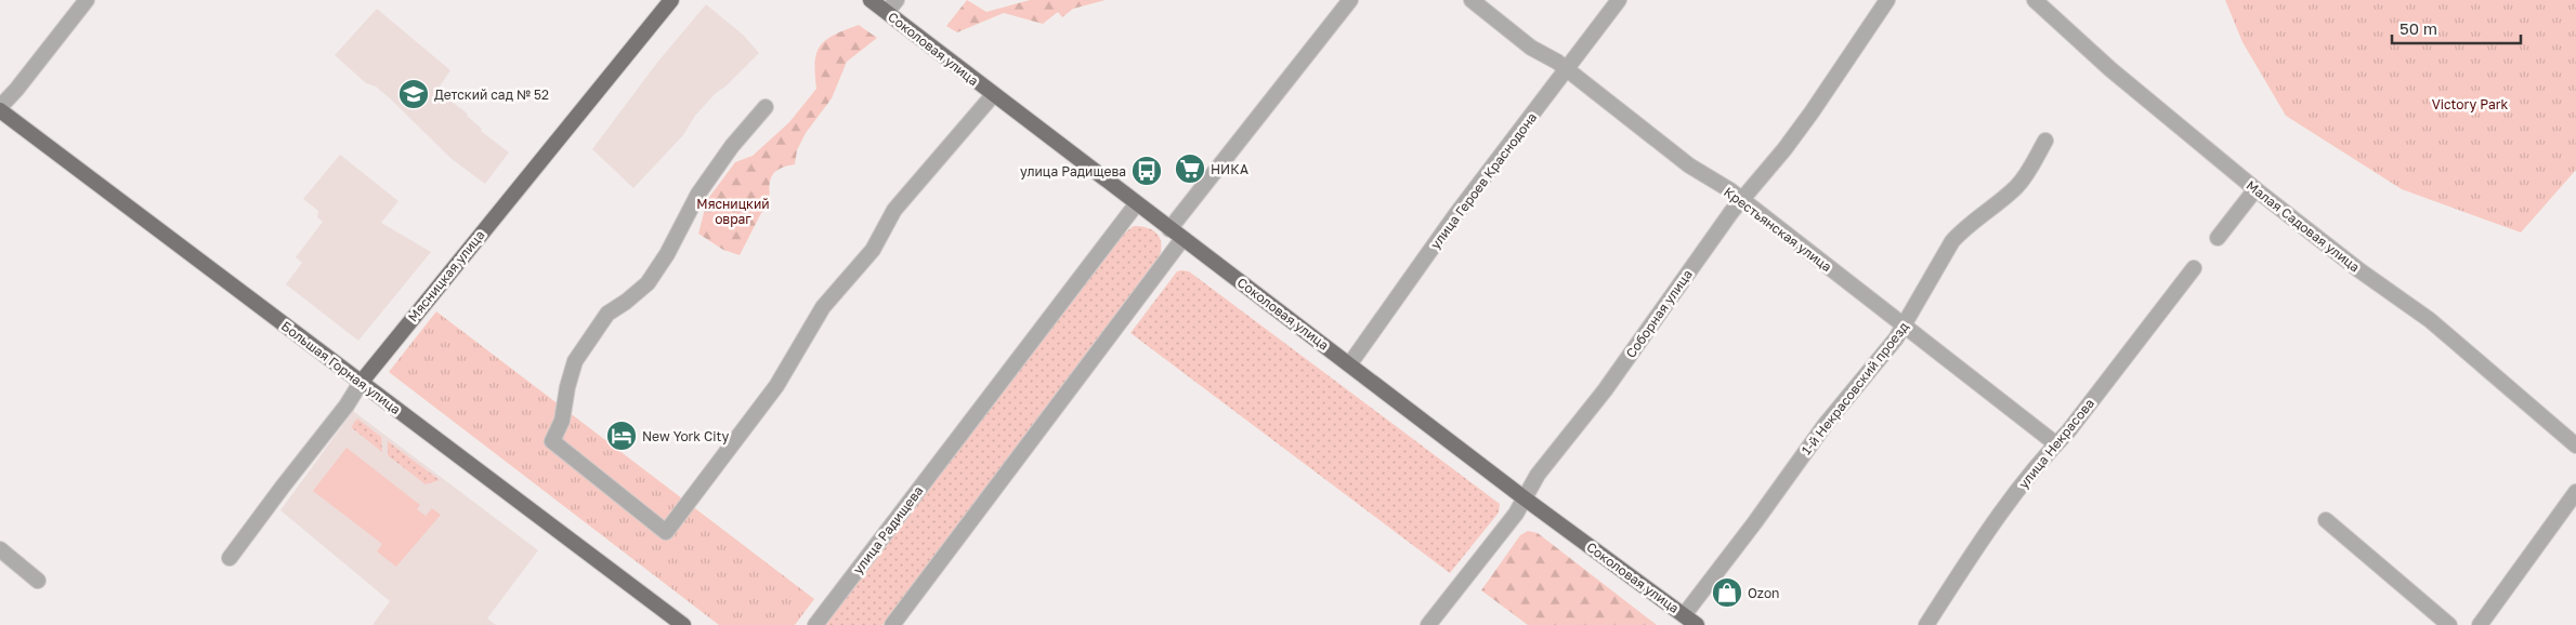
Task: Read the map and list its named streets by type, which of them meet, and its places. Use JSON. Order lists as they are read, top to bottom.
{
  "streets": {
    "main road": ["Соколовая улица", "Мясницкая улица", "Большая Горная улица"],
    "street": [
      "улица Героев Краснодона",
      "Малая Садовая улица",
      "Крестьянская улица",
      "Соборная улица",
      "1-й Некрасовский проезд",
      "улица Некрасова",
      "улица Радищева"
    ]
  },
  "crossings": [
    ["Соколовая улица", "улица Героев Краснодона"],
    ["Соколовая улица", "Соборная улица"],
    ["Соколовая улица", "1-й Некрасовский проезд"],
    ["Соколовая улица", "улица Радищева"],
    ["улица Героев Краснодона", "Крестьянская улица"],
    ["Крестьянская улица", "Соборная улица"],
    ["Крестьянская улица", "1-й Некрасовский проезд"],
    ["Крестьянская улица", "улица Некрасова"],
    ["Мясницкая улица", "Большая Горная улица"]
  ],
  "parks": ["Victory Park", "Мясницкий овраг"],
  "places": {
    "school or university": ["Детский сад № 52"],
    "supermarket": ["НИКА"],
    "bus stop": ["улица Радищева"],
    "hotel": ["New York City"],
    "shop": ["Ozon"]
  },
  "scale_bar": "50 m"
}
